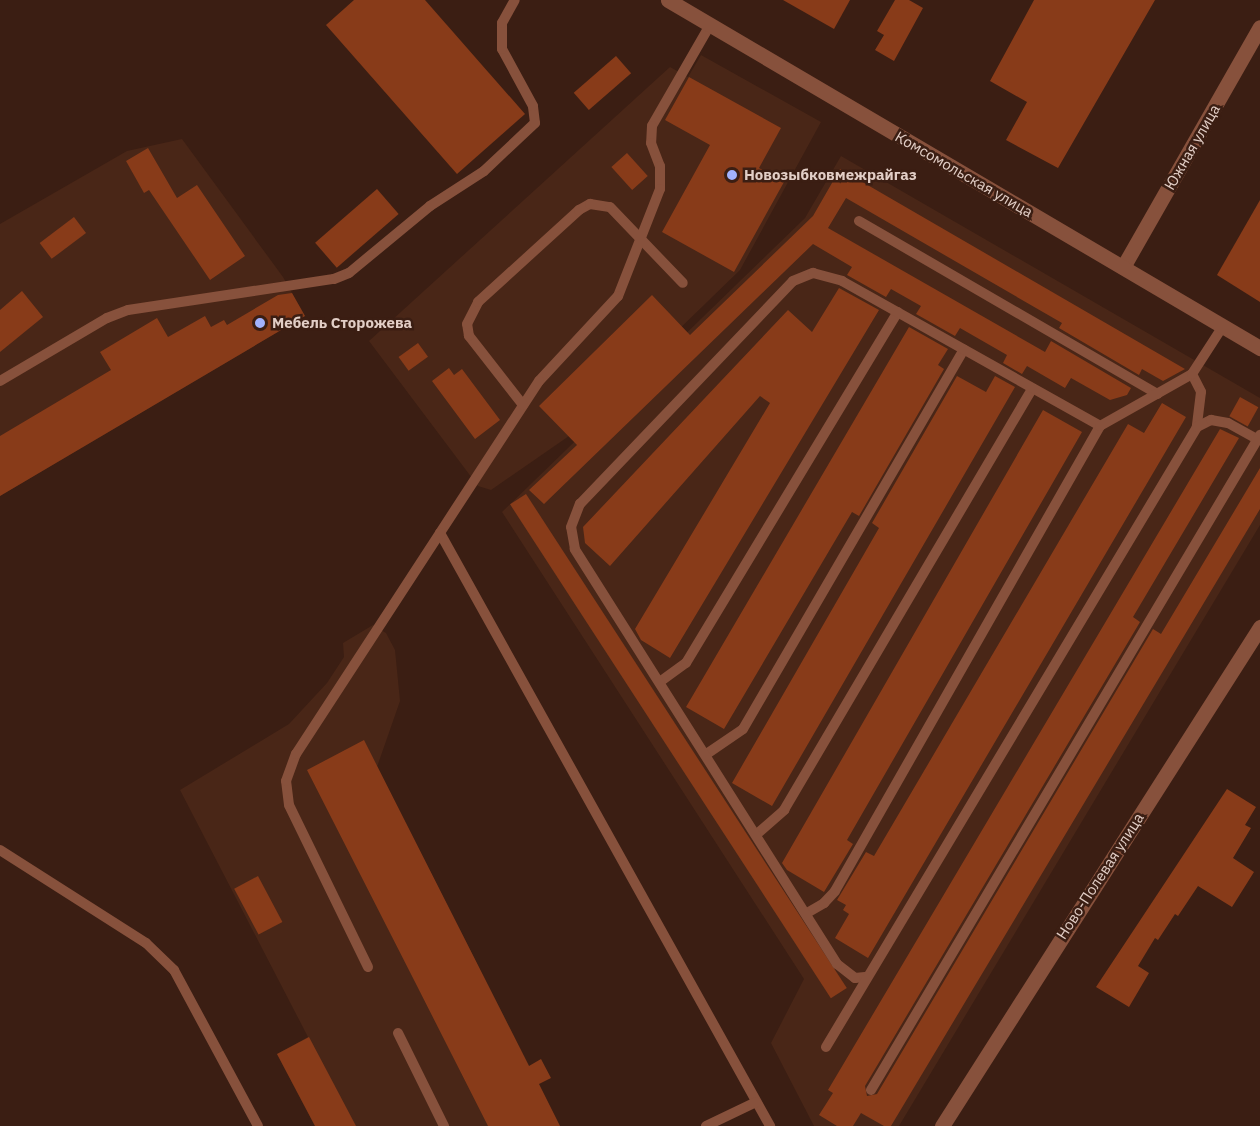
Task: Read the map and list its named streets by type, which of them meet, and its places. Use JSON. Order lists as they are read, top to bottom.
{
  "streets": {
    "street": ["Южная улица", "Комсомольская улица", "Ново-Полевая улица"]
  },
  "crossings": [
    ["Южная улица", "Комсомольская улица"]
  ],
  "places": ["Новозыбковмежрайгаз", "Мебель Сторожева"]
}
